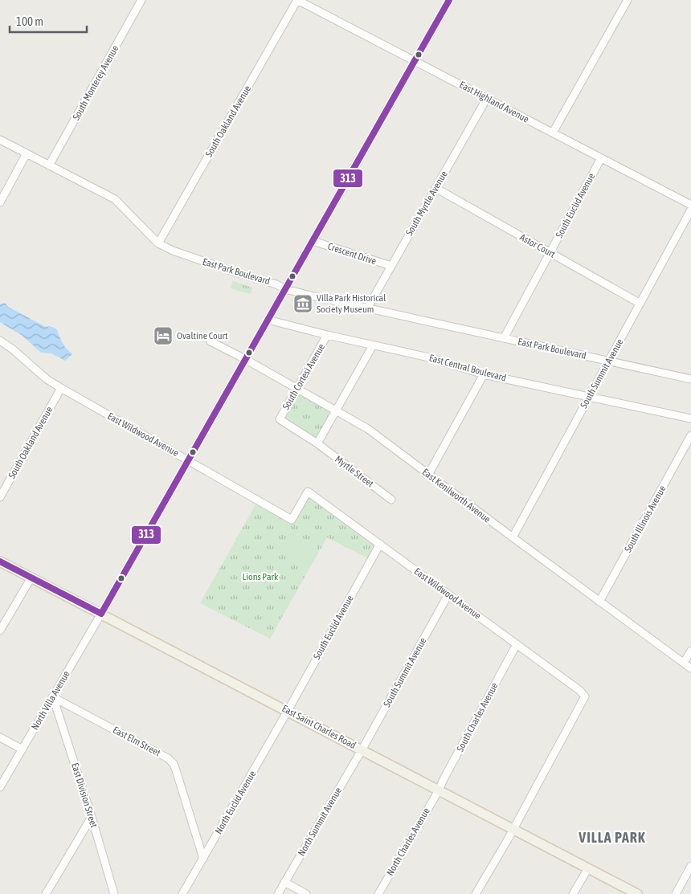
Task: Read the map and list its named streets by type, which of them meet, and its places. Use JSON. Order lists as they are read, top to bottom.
{
  "streets": {
    "main road": ["East Saint Charles Road"],
    "street": [
      "South Monterey Avenue",
      "East Highland Avenue",
      "South Oakland Avenue",
      "South Myrtle Avenue",
      "South Euclid Avenue",
      "Astor Court",
      "Crescent Drive",
      "East Park Boulevard",
      "East Central Boulevard",
      "South Summit Avenue",
      "South Cortesi Avenue",
      "East Wildwood Avenue",
      "Myrtle Street",
      "East Kenilworth Avenue",
      "South Illinois Avenue",
      "North Villa Avenue",
      "South Charles Avenue",
      "East Elm Street",
      "East Division Street",
      "North Euclid Avenue",
      "North Summit Avenue",
      "North Charles Avenue"
    ]
  },
  "crossings": [
    ["South Monterey Avenue", "East Park Boulevard"],
    ["East Highland Avenue", "South Oakland Avenue"],
    ["East Highland Avenue", "South Myrtle Avenue"],
    ["East Highland Avenue", "South Euclid Avenue"],
    ["East Highland Avenue", "North Villa Avenue"],
    ["South Oakland Avenue", "East Park Boulevard"],
    ["South Oakland Avenue", "East Wildwood Avenue"],
    ["South Myrtle Avenue", "Astor Court"],
    ["South Myrtle Avenue", "Crescent Drive"],
    ["South Myrtle Avenue", "East Park Boulevard"],
    ["South Euclid Avenue", "Astor Court"],
    ["South Euclid Avenue", "East Park Boulevard"],
    ["South Euclid Avenue", "East Wildwood Avenue"],
    ["South Euclid Avenue", "East Saint Charles Road"],
    ["South Euclid Avenue", "North Euclid Avenue"],
    ["Astor Court", "South Summit Avenue"],
    ["Crescent Drive", "North Villa Avenue"],
    ["East Park Boulevard", "South Summit Avenue"],
    ["East Park Boulevard", "North Villa Avenue"],
    ["East Central Boulevard", "South Summit Avenue"],
    ["East Central Boulevard", "South Cortesi Avenue"],
    ["East Central Boulevard", "North Villa Avenue"],
    ["South Summit Avenue", "East Wildwood Avenue"],
    ["South Summit Avenue", "East Kenilworth Avenue"],
    ["South Summit Avenue", "East Saint Charles Road"],
    ["South Summit Avenue", "North Summit Avenue"],
    ["South Cortesi Avenue", "Myrtle Street"],
    ["South Cortesi Avenue", "East Kenilworth Avenue"],
    ["East Wildwood Avenue", "North Villa Avenue"],
    ["East Wildwood Avenue", "South Charles Avenue"],
    ["East Wildwood Avenue", "East Saint Charles Road"],
    ["East Kenilworth Avenue", "South Illinois Avenue"],
    ["East Kenilworth Avenue", "North Villa Avenue"],
    ["North Villa Avenue", "East Saint Charles Road"],
    ["North Villa Avenue", "East Elm Street"],
    ["North Villa Avenue", "East Division Street"],
    ["South Charles Avenue", "East Saint Charles Road"],
    ["South Charles Avenue", "North Charles Avenue"],
    ["East Saint Charles Road", "North Euclid Avenue"],
    ["East Saint Charles Road", "North Summit Avenue"],
    ["East Saint Charles Road", "North Charles Avenue"],
    ["East Elm Street", "East Division Street"],
    ["East Elm Street", "North Euclid Avenue"]
  ],
  "districts": ["VILLA PARK"],
  "parks": ["Lions Park"],
  "places": {
    "museum": ["Villa Park Historical Society Museum"],
    "hotel": ["Ovaltine Court"]
  },
  "lines": ["transit line 313"],
  "scale_bar": "100 m"
}
